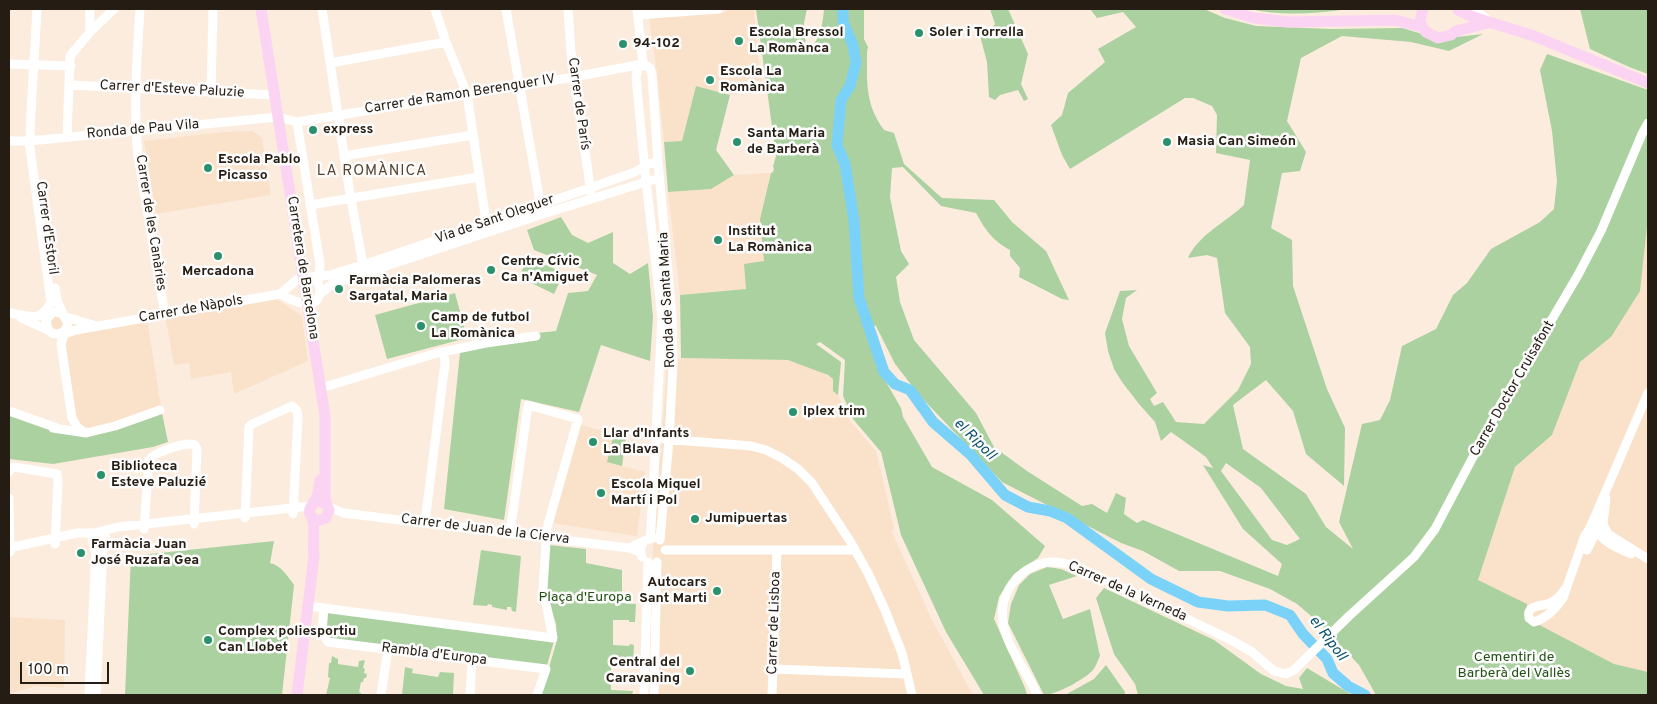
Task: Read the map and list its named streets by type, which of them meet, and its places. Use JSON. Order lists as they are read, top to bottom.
{
  "streets": {
    "main road": ["Carretera de Barcelona"],
    "street": [
      "Carrer d'Esteve Paluzie",
      "Carrer de Ramon Berenguer IV",
      "Carrer de París",
      "Ronda de Pau Vila",
      "Via de Sant Oleguer",
      "Carrer de les Canàries",
      "Carrer d'Estoril",
      "Ronda de Santa Maria",
      "Carrer de Nàpols",
      "Carrer Doctor Cruisafont",
      "Carrer de Juan de la Cierva",
      "Carrer de la Verneda",
      "Carrer de Lisboa",
      "Rambla d'Europa"
    ]
  },
  "crossings": [
    ["Carrer d'Esteve Paluzie", "Carrer de les Canàries"],
    ["Carrer d'Esteve Paluzie", "Carretera de Barcelona"],
    ["Carrer de Ramon Berenguer IV", "Carrer de París"],
    ["Carrer de Ramon Berenguer IV", "Ronda de Pau Vila"],
    ["Carrer de Ramon Berenguer IV", "Carretera de Barcelona"],
    ["Carrer de Ramon Berenguer IV", "Ronda de Santa Maria"],
    ["Carrer de París", "Via de Sant Oleguer"],
    ["Ronda de Pau Vila", "Carrer de les Canàries"],
    ["Ronda de Pau Vila", "Carrer d'Estoril"],
    ["Ronda de Pau Vila", "Carretera de Barcelona"],
    ["Via de Sant Oleguer", "Carretera de Barcelona"],
    ["Via de Sant Oleguer", "Ronda de Santa Maria"],
    ["Carrer de les Canàries", "Carrer de Nàpols"],
    ["Carrer d'Estoril", "Carrer de Nàpols"],
    ["Carretera de Barcelona", "Carrer de Juan de la Cierva"],
    ["Ronda de Santa Maria", "Carrer de Juan de la Cierva"],
    ["Carrer Doctor Cruisafont", "Carrer de la Verneda"]
  ],
  "districts": ["LA ROMÀNICA"],
  "water": ["el Ripoll"],
  "parks": ["Plaça d'Europa", "Cementiri de Barberà del Vallès"],
  "places": [
    "Soler i Torrella",
    "Escola Bressol La Romànca",
    "94-102",
    "Escola La Romànica",
    "express",
    "Santa Maria de Barberà",
    "Masia Can Simeón",
    "Escola Pablo Picasso",
    "Institut La Romànica",
    "Mercadona",
    "Centre Cívic Ca n'Amiguet",
    "Farmàcia Palomeras Sargatal, Maria",
    "Camp de futbol La Romànica",
    "Iplex trim",
    "Llar d'Infants La Blava",
    "Biblioteca Esteve Paluzié",
    "Escola Miquel Martí i Pol",
    "Jumipuertas",
    "Farmàcia Juan José Ruzafa Gea",
    "Autocars Sant Marti",
    "Complex poliesportiu Can Llobet",
    "Central del Caravaning"
  ],
  "scale_bar": "100 m"
}
